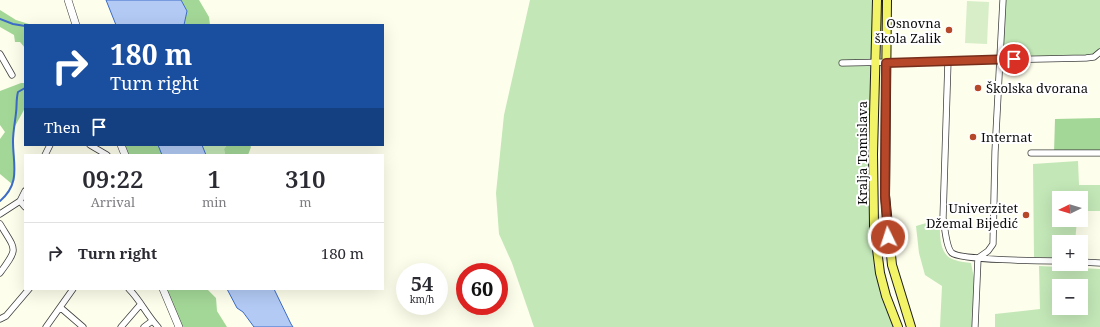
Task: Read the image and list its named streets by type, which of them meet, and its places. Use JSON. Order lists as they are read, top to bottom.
{
  "streets": {
    "main road": ["Kralja Tomislava"]
  },
  "places": [
    "Osnovna škola Zalik",
    "Školska dvorana",
    "Internat",
    "Univerzitet Džemal Bijedić"
  ],
  "north": "left",
  "page": {
    "turn": ["180 m", "Turn right"],
    "then": "Then",
    "eta": [
      "09:22",
      "Arrival",
      "1",
      "min",
      "310",
      "m"
    ],
    "map_buttons": ["+", "−"],
    "list": [
      {
        "name": "Turn right",
        "value": "180 m"
      }
    ],
    "speed": "54 km/h",
    "limit": "60"
  }
}
